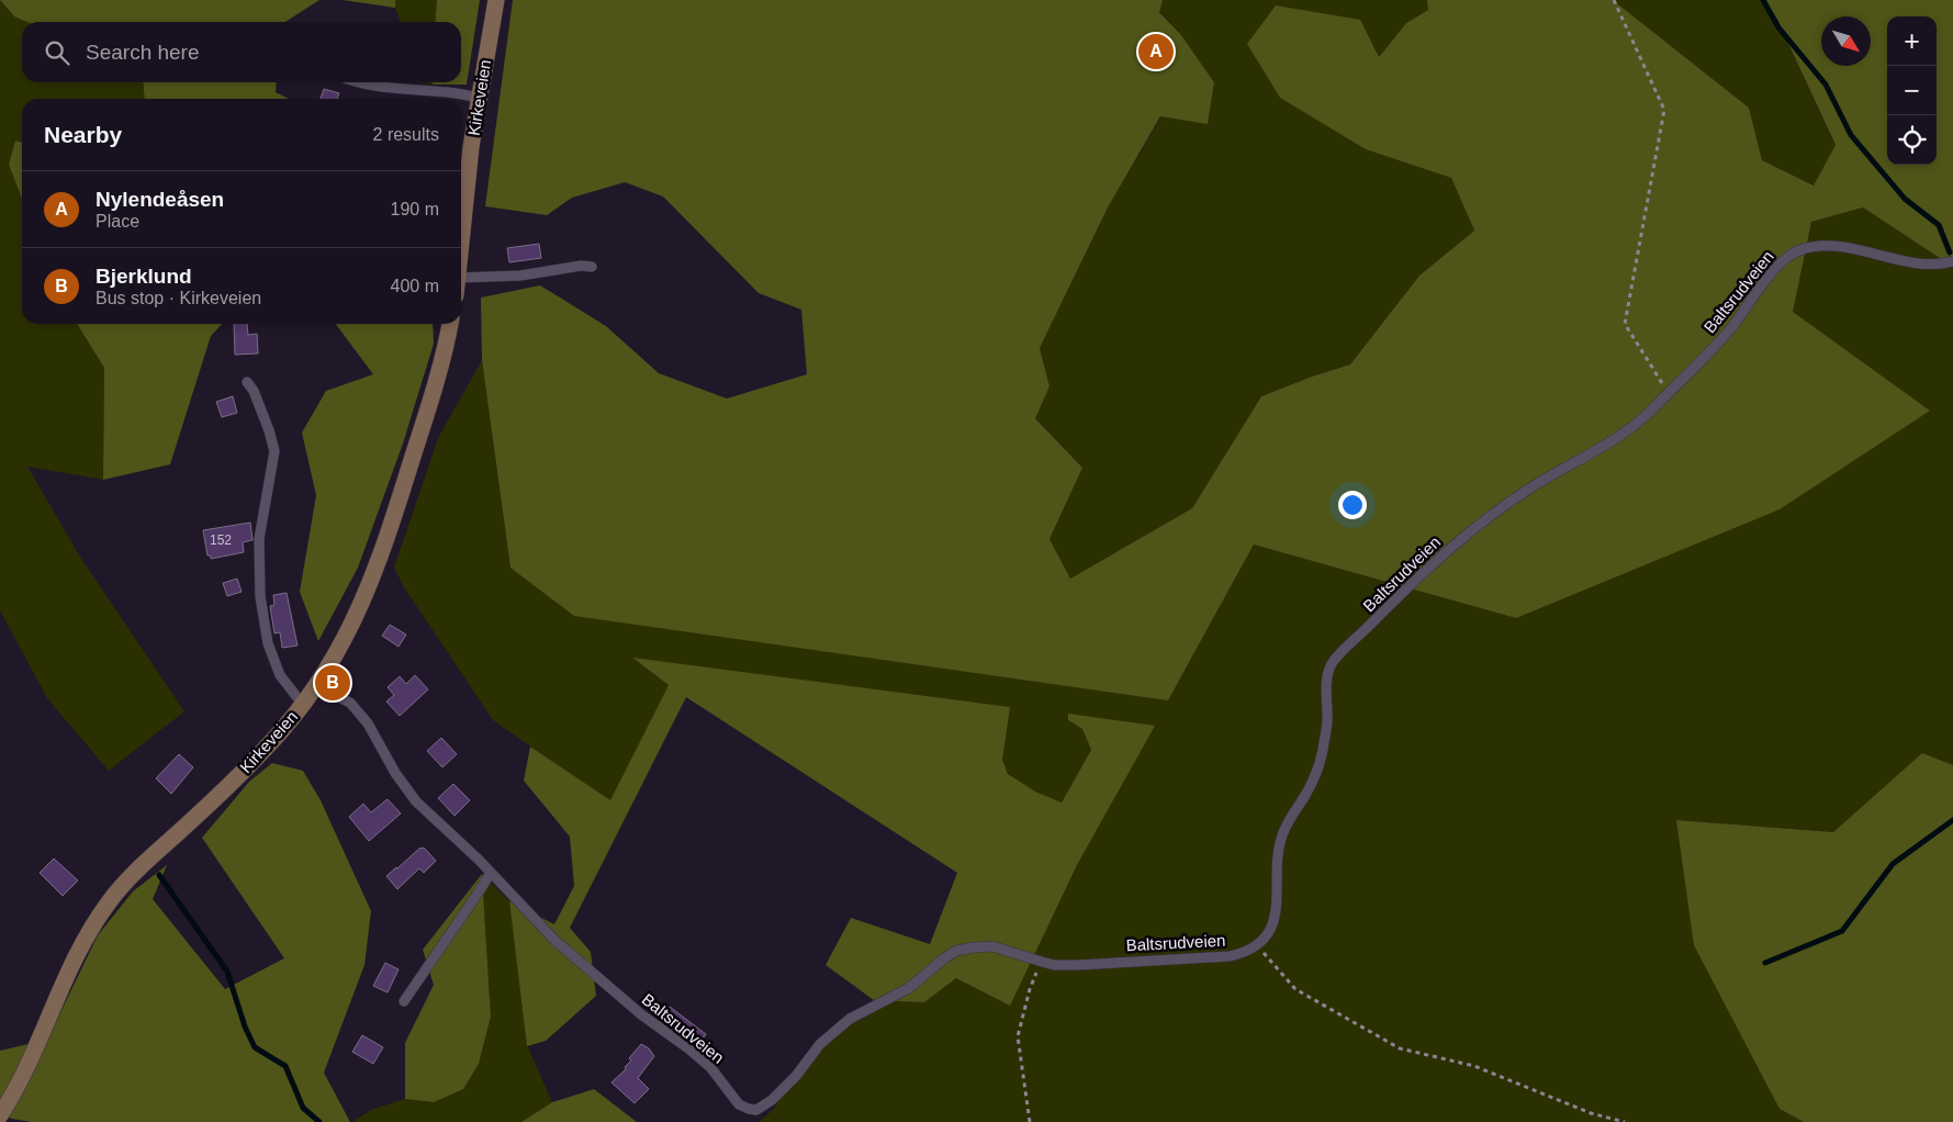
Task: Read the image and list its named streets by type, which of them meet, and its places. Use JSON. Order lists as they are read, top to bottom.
{
  "streets": {
    "main road": ["Kirkeveien"],
    "lane": ["Baltsrudveien"]
  },
  "crossings": [
    ["Kirkeveien", "Baltsrudveien"]
  ],
  "house_numbers": ["152"],
  "north": "bottom right",
  "page": {
    "map_buttons": ["+", "−"],
    "search": "Search here",
    "pins": ["A", "B"],
    "heading": ["Nearby", "2 results"],
    "list": [
      {
        "mark": "A",
        "name": "Nylendeåsen",
        "note": "Place",
        "value": "190 m"
      },
      {
        "mark": "B",
        "name": "Bjerklund",
        "note": "Bus stop · Kirkeveien",
        "value": "400 m"
      }
    ]
  }
}
